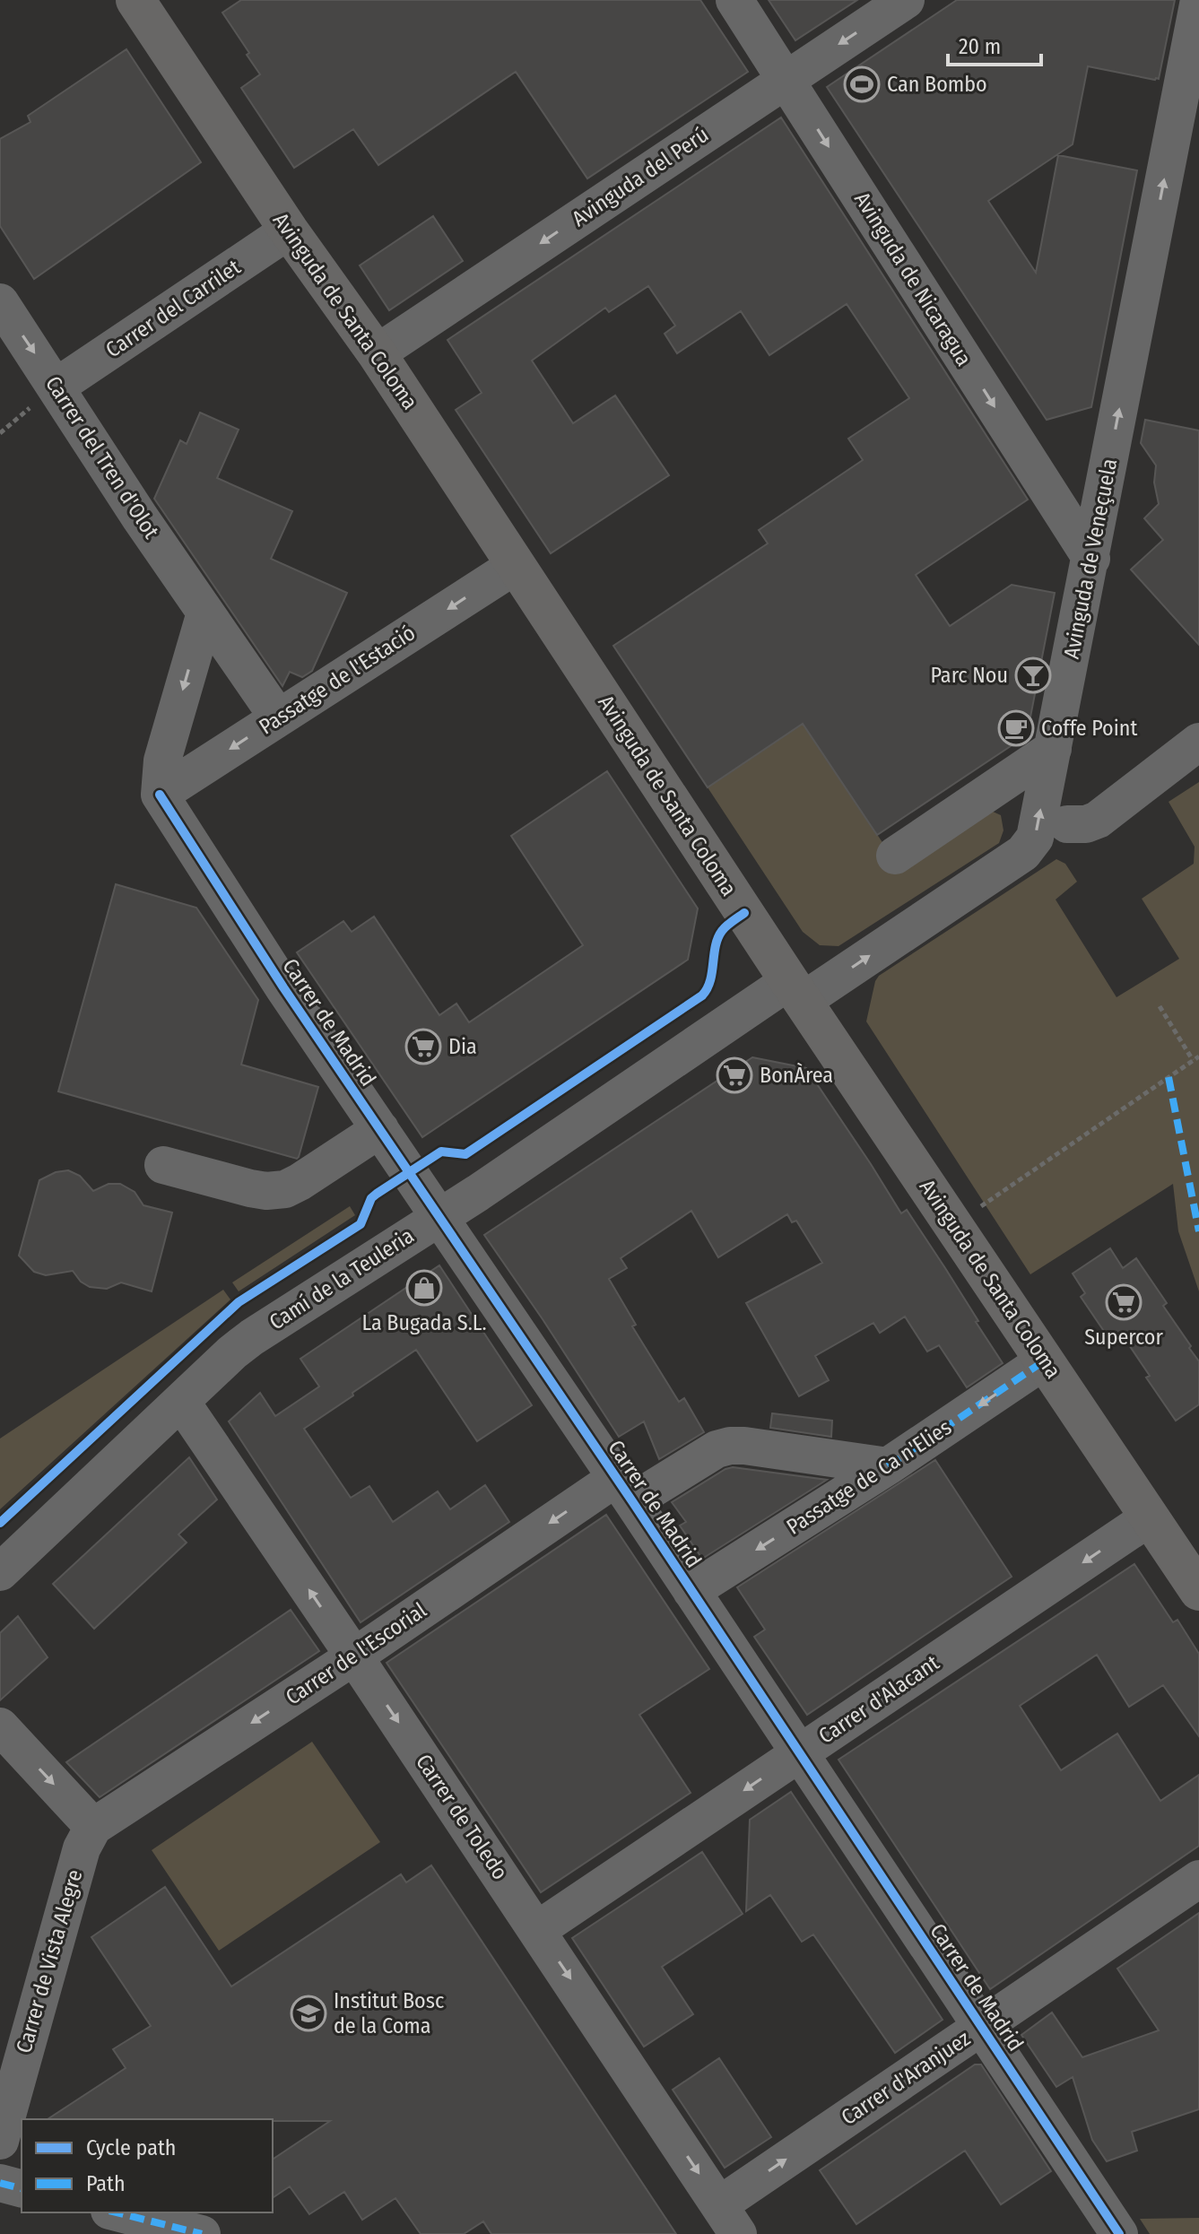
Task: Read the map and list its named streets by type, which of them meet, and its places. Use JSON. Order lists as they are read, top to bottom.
{
  "streets": {
    "main road": ["Avinguda de Santa Coloma"],
    "street": [
      "Avinguda del Perú",
      "Avinguda de Nicaragua",
      "Carrer del Carrilet",
      "Carrer del Tren d'Olot",
      "Avinguda de Veneçuela",
      "Passatge de l'Estació",
      "Carrer de Madrid",
      "Camí de la Teuleria",
      "Passatge de Ca n'Elies",
      "Carrer de l'Escorial",
      "Carrer d'Alacant",
      "Carrer de Toledo",
      "Carrer de Vista Alegre",
      "Carrer d'Aranjuez"
    ]
  },
  "crossings": [
    ["Avinguda del Perú", "Avinguda de Nicaragua"],
    ["Avinguda del Perú", "Avinguda de Santa Coloma"],
    ["Avinguda de Nicaragua", "Avinguda de Veneçuela"],
    ["Carrer del Carrilet", "Avinguda de Santa Coloma"],
    ["Carrer del Carrilet", "Carrer del Tren d'Olot"],
    ["Avinguda de Santa Coloma", "Avinguda de Veneçuela"],
    ["Avinguda de Santa Coloma", "Passatge de l'Estació"],
    ["Avinguda de Santa Coloma", "Camí de la Teuleria"],
    ["Avinguda de Santa Coloma", "Passatge de Ca n'Elies"],
    ["Avinguda de Santa Coloma", "Carrer d'Alacant"],
    ["Carrer del Tren d'Olot", "Passatge de l'Estació"],
    ["Avinguda de Veneçuela", "Camí de la Teuleria"],
    ["Passatge de l'Estació", "Carrer de Madrid"],
    ["Carrer de Madrid", "Camí de la Teuleria"],
    ["Carrer de Madrid", "Passatge de Ca n'Elies"],
    ["Carrer de Madrid", "Carrer de l'Escorial"],
    ["Carrer de Madrid", "Carrer d'Alacant"],
    ["Carrer de Madrid", "Carrer d'Aranjuez"],
    ["Camí de la Teuleria", "Carrer de Toledo"],
    ["Passatge de Ca n'Elies", "Carrer de l'Escorial"],
    ["Carrer de l'Escorial", "Carrer de Toledo"],
    ["Carrer de l'Escorial", "Carrer de Vista Alegre"],
    ["Carrer d'Alacant", "Carrer de Toledo"],
    ["Carrer de Toledo", "Carrer d'Aranjuez"]
  ],
  "one_way": [
    "Avinguda del Perú",
    "Avinguda de Nicaragua",
    "Avinguda de Veneçuela",
    "Passatge de l'Estació",
    "Passatge de Ca n'Elies",
    "Carrer de l'Escorial",
    "Carrer d'Alacant",
    "Carrer d'Aranjuez"
  ],
  "places": {
    "sports": ["Can Bombo"],
    "bar": ["Parc Nou"],
    "cafe": ["Coffe Point"],
    "supermarket": ["Dia", "BonÀrea", "Supercor"],
    "shop": ["La Bugada S.L."],
    "school or university": ["Institut Bosc de la Coma"]
  },
  "legend": ["Cycle path", "Path"],
  "scale_bar": "20 m"
}
